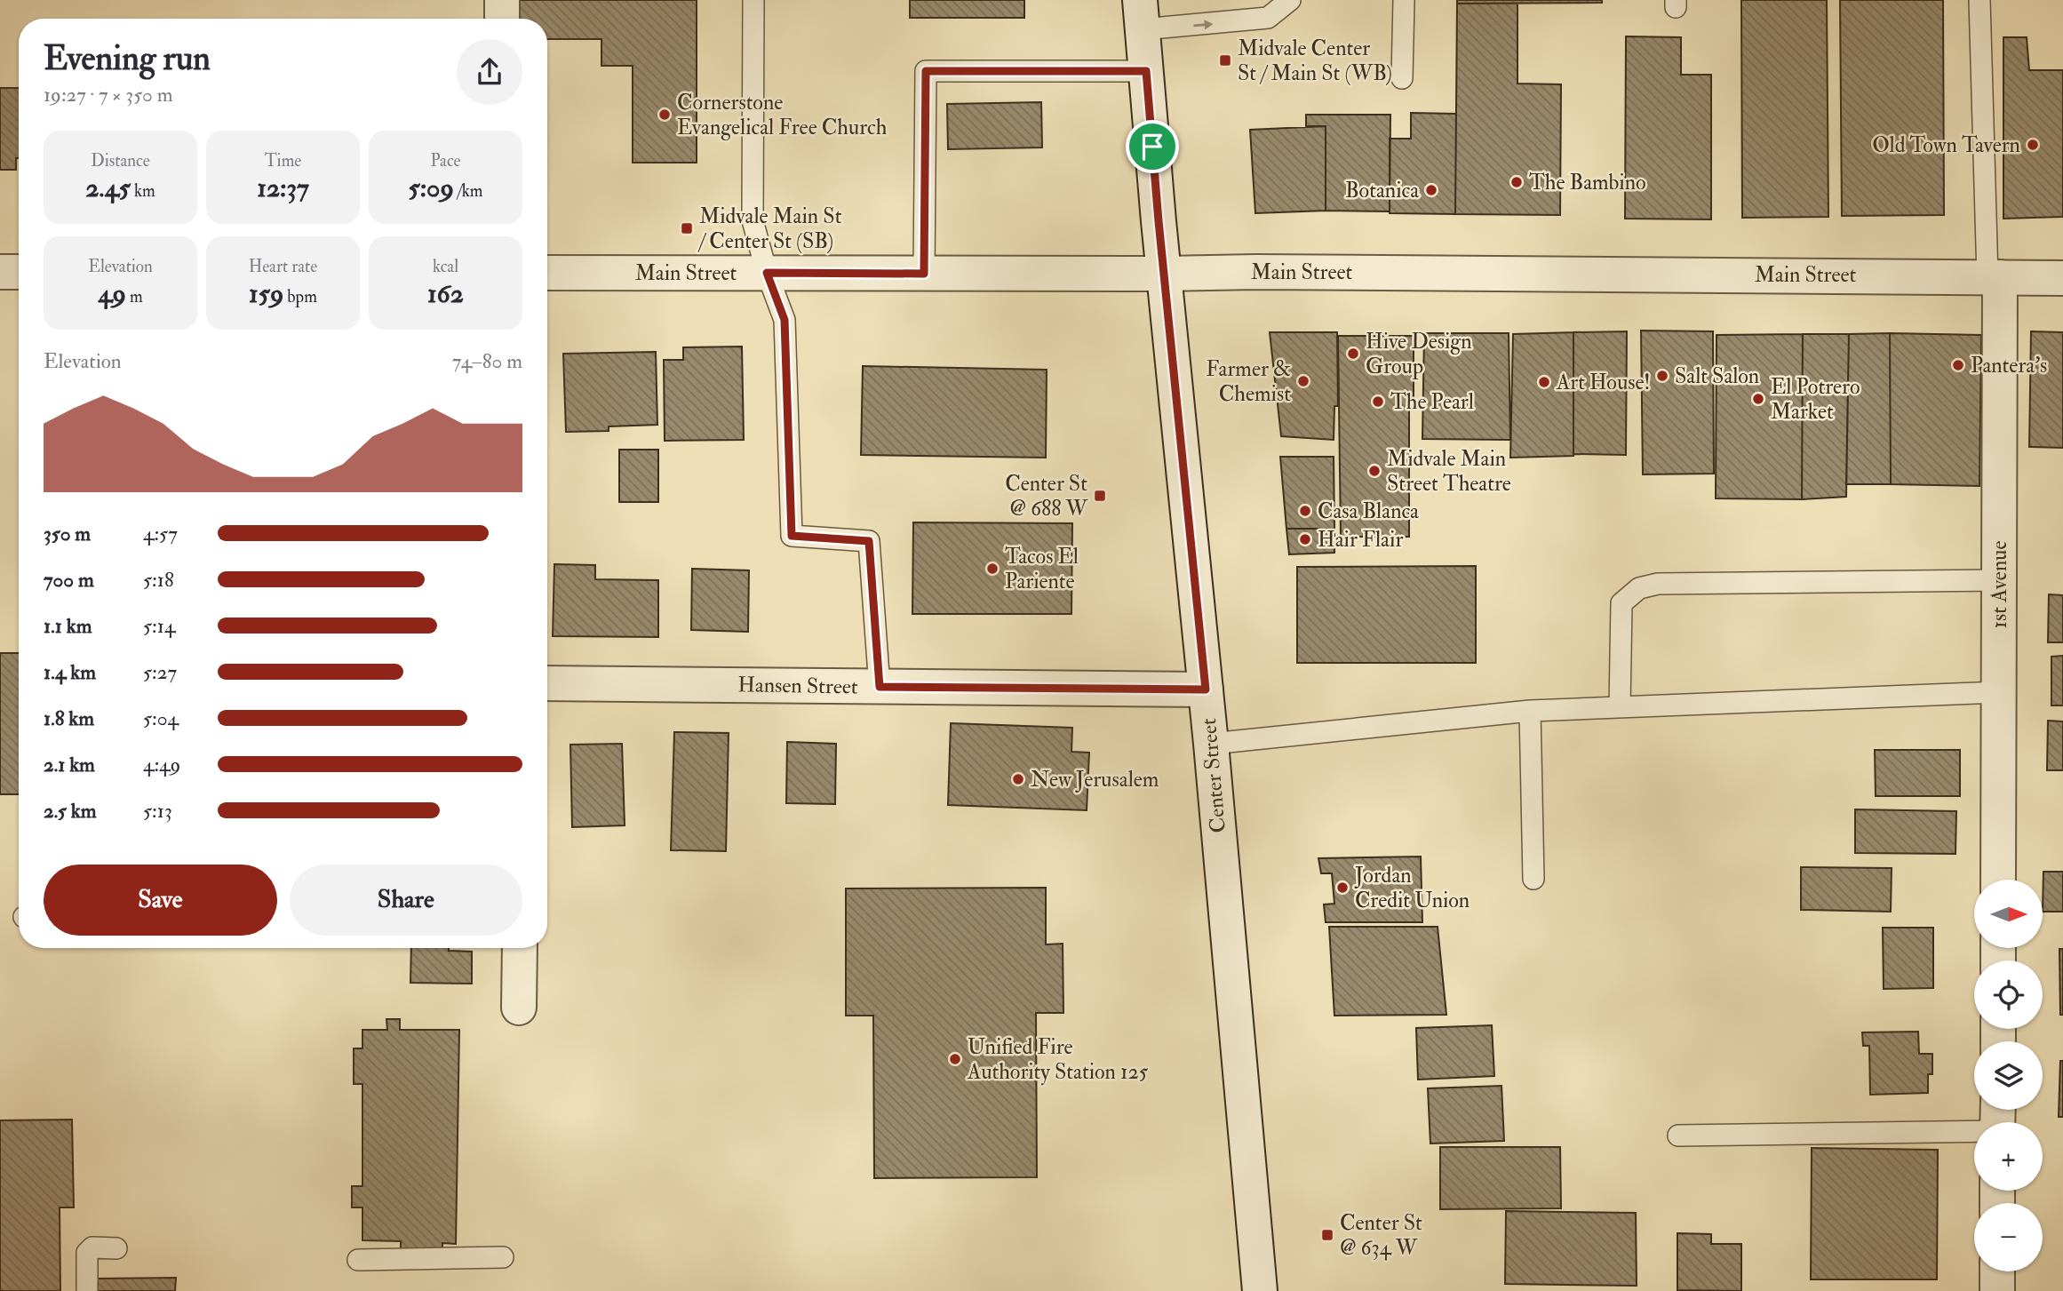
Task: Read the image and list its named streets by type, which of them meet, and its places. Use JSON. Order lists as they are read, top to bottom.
{
  "streets": {
    "street": [
      "Main Street",
      "1st Avenue",
      "Hansen Street",
      "Center Street"
    ]
  },
  "crossings": [
    ["Main Street", "1st Avenue"],
    ["Main Street", "Center Street"],
    ["Hansen Street", "Center Street"]
  ],
  "places": {
    "transit": [
      "Midvale Center St / Main St (WB)",
      "Midvale Main St / Center St (SB)",
      "Center St @ 688 W",
      "Center St @ 634 W"
    ],
    "other": [
      "Cornerstone Evangelical Free Church",
      "Old Town Tavern",
      "The Bambino",
      "Botanica",
      "Hive Design Group",
      "Pantera's",
      "Salt Salon",
      "Farmer & Chemist",
      "Art House!",
      "El Potrero Market",
      "The Pearl",
      "Midvale Main Street Theatre",
      "Casa Blanca",
      "Hair Flair",
      "Tacos El Pariente",
      "New Jerusalem",
      "Jordan Credit Union",
      "Unified Fire Authority Station 125"
    ]
  },
  "north": "right",
  "page": {
    "heading": ["Evening run", "19:27 · 7 × 350 m"],
    "stats": [
      ["Distance", "2.45 km"],
      ["Time", "12:37"],
      ["Pace", "5:09 /km"],
      ["Elevation", "49 m"],
      ["Heart rate", "159 bpm"],
      ["kcal", "162"]
    ],
    "chart": ["Elevation", "74–80 m"],
    "list": [
      {
        "name": "350 m",
        "note": "4:57"
      },
      {
        "name": "700 m",
        "note": "5:18"
      },
      {
        "name": "1.1 km",
        "note": "5:14"
      },
      {
        "name": "1.4 km",
        "note": "5:27"
      },
      {
        "name": "1.8 km",
        "note": "5:04"
      },
      {
        "name": "2.1 km",
        "note": "4:49"
      },
      {
        "name": "2.5 km",
        "note": "5:13"
      }
    ],
    "buttons": ["Save", "Share"],
    "map_buttons": ["+", "−"]
  }
}
